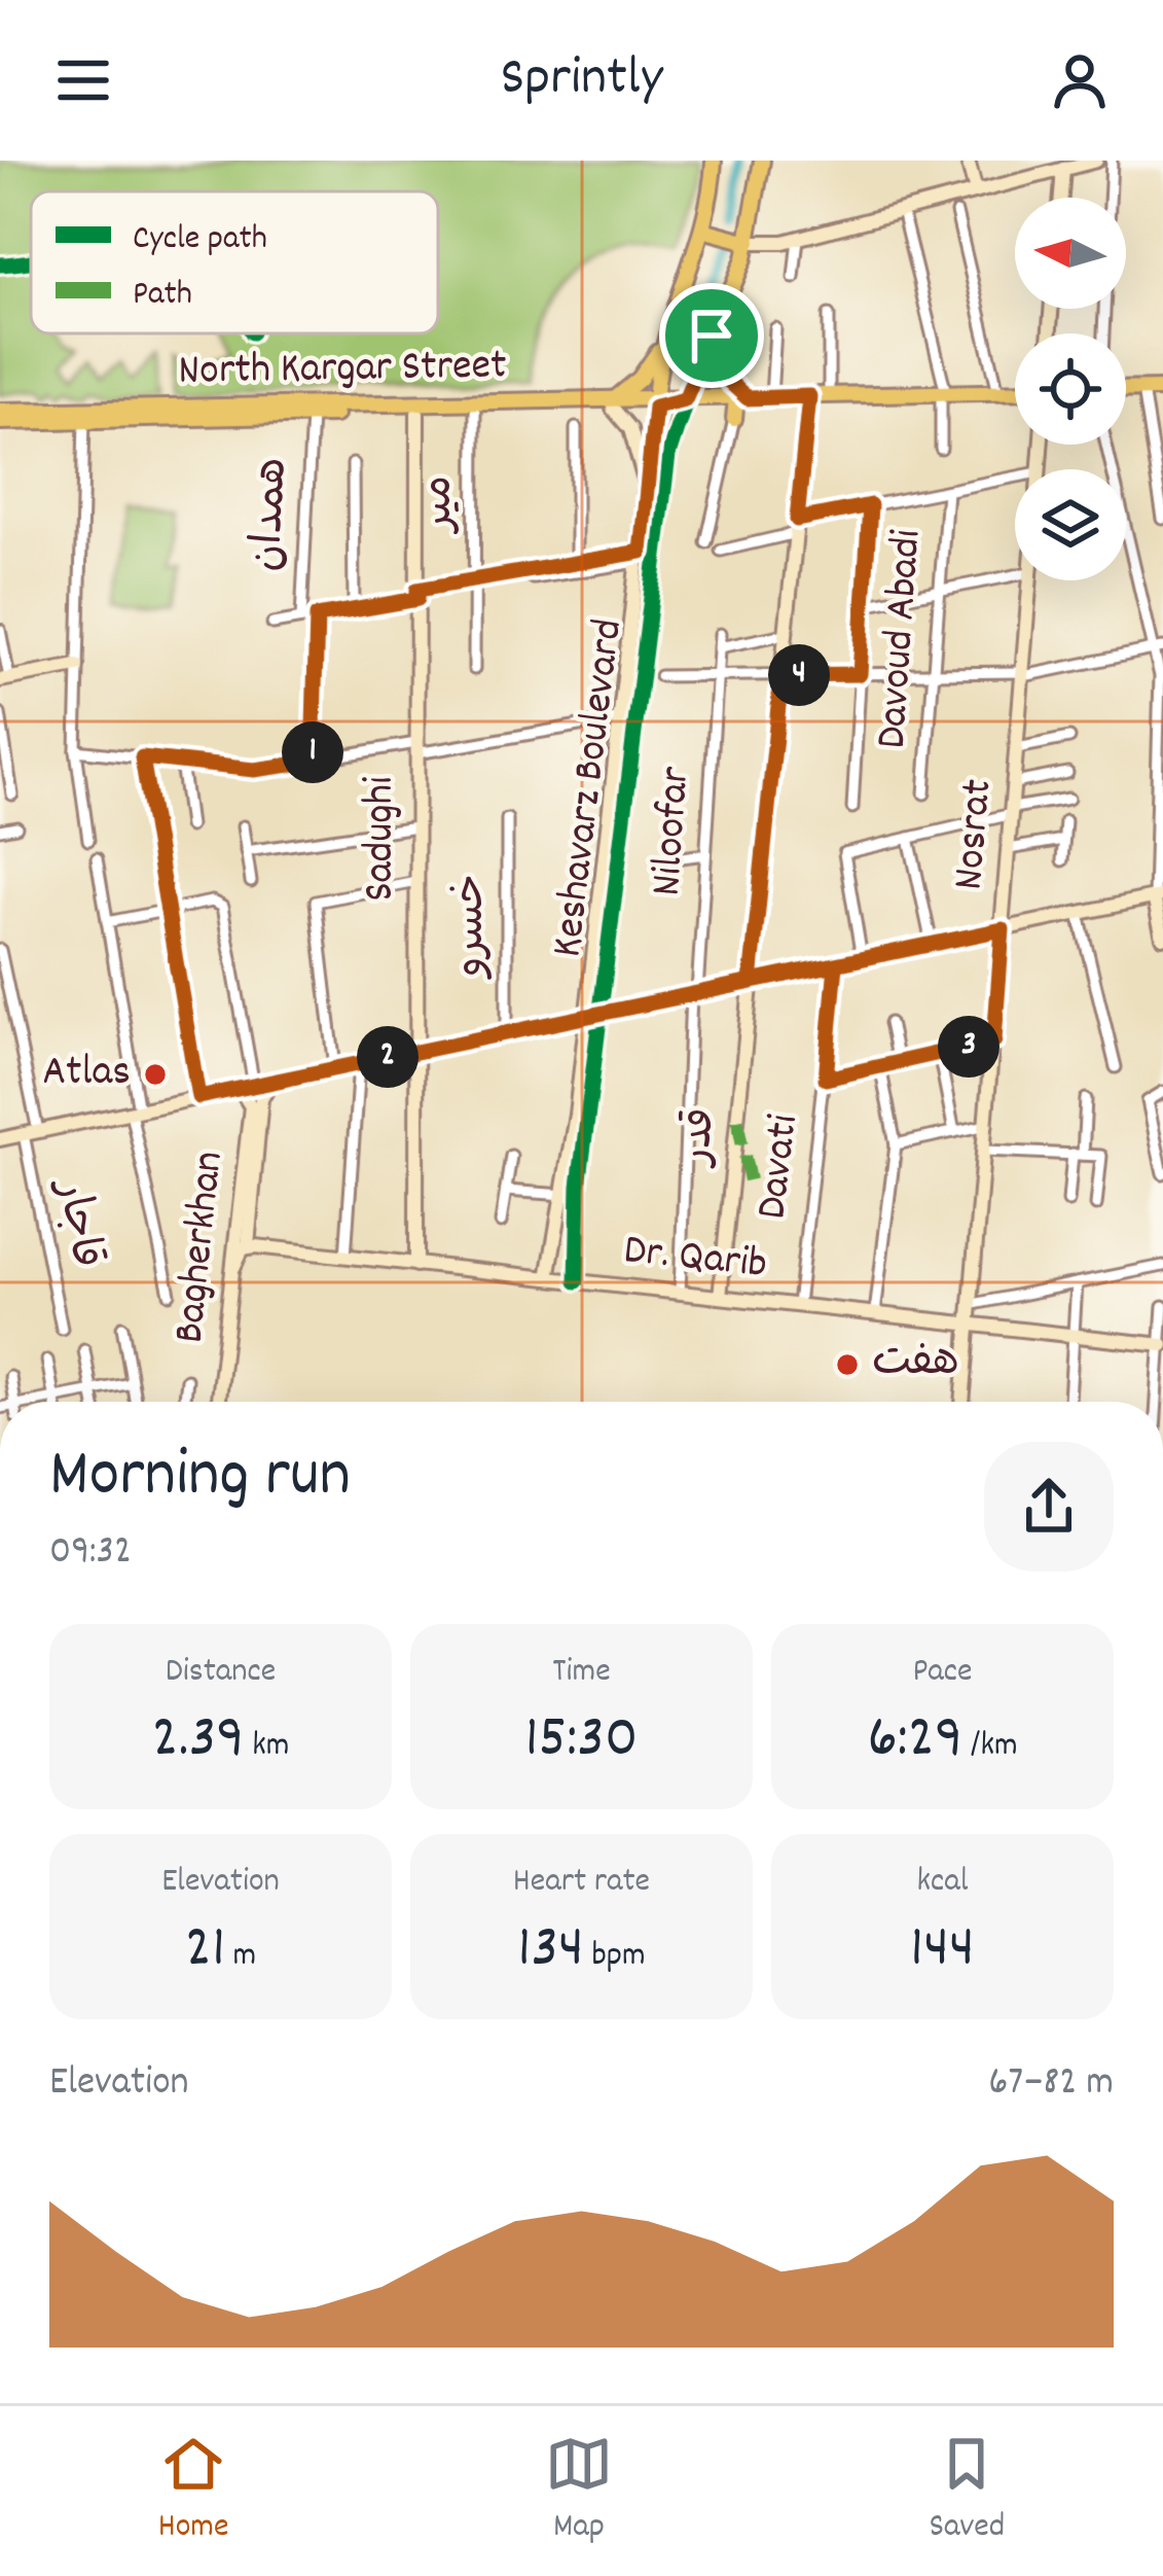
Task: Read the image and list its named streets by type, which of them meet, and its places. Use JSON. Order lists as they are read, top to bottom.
{
  "streets": {
    "main road": [
      "North Kargar Street",
      "Keshavarz Boulevard",
      "Nosrat",
      "Sadughi",
      "قدر",
      "Bagherkhan",
      "Dr. Qarib"
    ],
    "street": [
      "میر",
      "همدان",
      "Davoud Abadi",
      "Niloofar",
      "خسرو",
      "Davati",
      "قاجار"
    ]
  },
  "crossings": [
    ["North Kargar Street", "میر"],
    ["North Kargar Street", "همدان"],
    ["North Kargar Street", "Keshavarz Boulevard"],
    ["North Kargar Street", "Sadughi"],
    ["Keshavarz Boulevard", "Dr. Qarib"],
    ["Niloofar", "Dr. Qarib"],
    ["Nosrat", "Dr. Qarib"],
    ["Sadughi", "Dr. Qarib"],
    ["قدر", "Dr. Qarib"],
    ["Davati", "Dr. Qarib"]
  ],
  "places": ["Atlas", "هفت"],
  "legend": ["Cycle path", "Path"],
  "north": "left",
  "page": {
    "header": "Sprintly",
    "pins": [
      "4",
      "1",
      "3",
      "2"
    ],
    "heading": ["Morning run", "09:32"],
    "stats": [
      ["Distance", "2.39 km"],
      ["Time", "15:30"],
      ["Pace", "6:29 /km"],
      ["Elevation", "21 m"],
      ["Heart rate", "134 bpm"],
      ["kcal", "144"]
    ],
    "chart": ["Elevation", "67–82 m"],
    "tabs": ["Home", "Map", "Saved"]
  }
}
